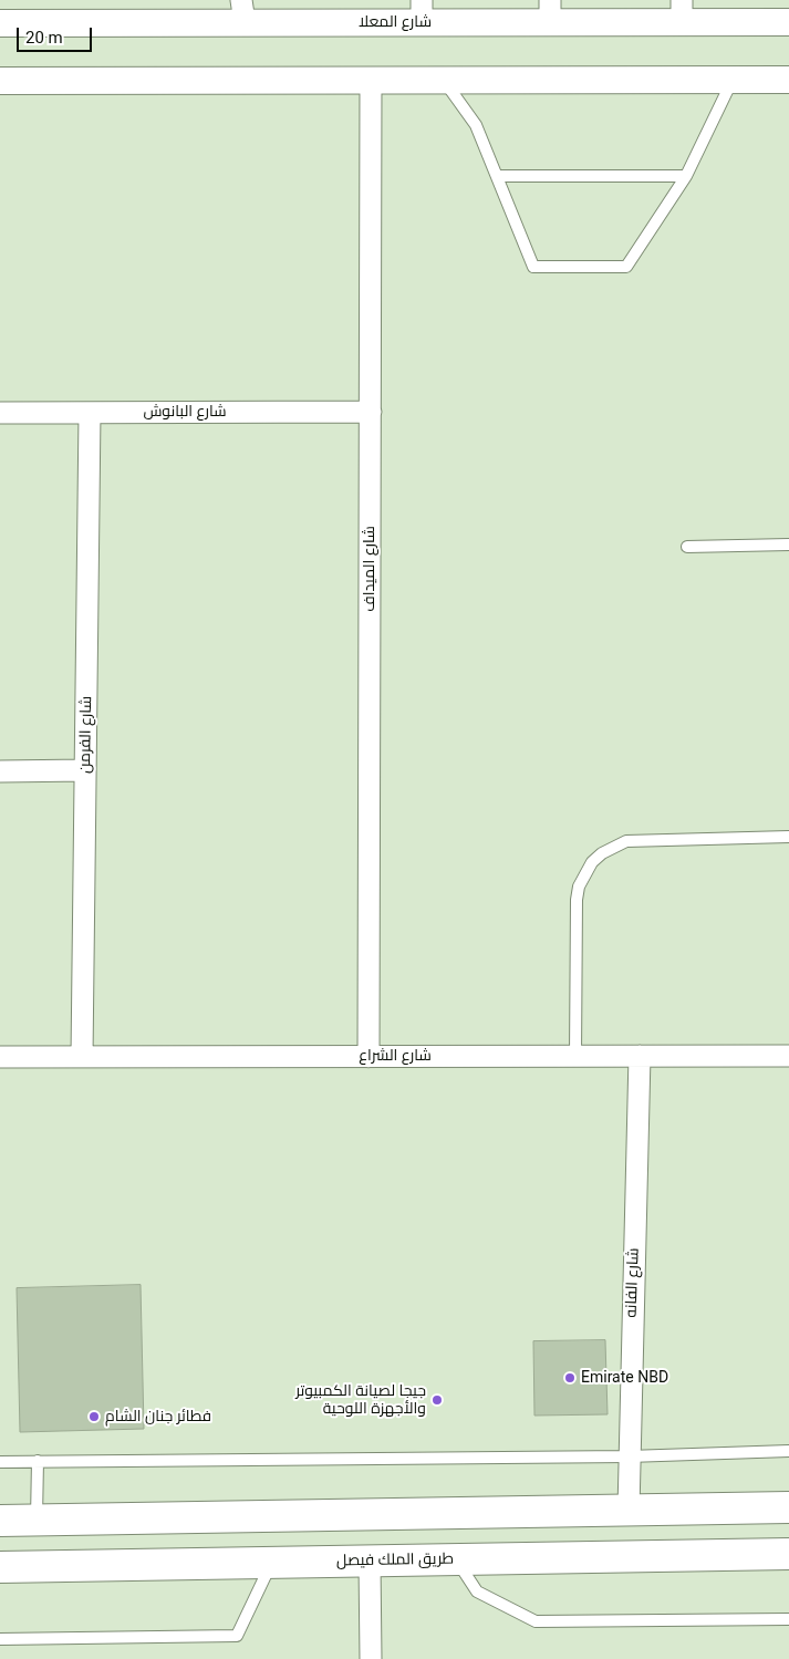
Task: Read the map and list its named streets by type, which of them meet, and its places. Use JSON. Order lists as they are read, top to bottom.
{
  "streets": {
    "main road": ["طريق الملك فيصل"],
    "street": [
      "شارع المعلا",
      "شارع البانوش",
      "شارع الميداف",
      "شارع الفرمن",
      "شارع الشراع",
      "شارع الفانه"
    ]
  },
  "crossings": [
    ["شارع البانوش", "شارع الميداف"],
    ["شارع البانوش", "شارع الفرمن"],
    ["شارع الميداف", "شارع الشراع"],
    ["شارع الفرمن", "شارع الشراع"],
    ["شارع الشراع", "شارع الفانه"]
  ],
  "places": ["Emirate NBD", "جيجا لصيانة الكمبيوتر والأجهزة اللوحية", "فطائر جنان الشام"],
  "scale_bar": "20 m"
}
